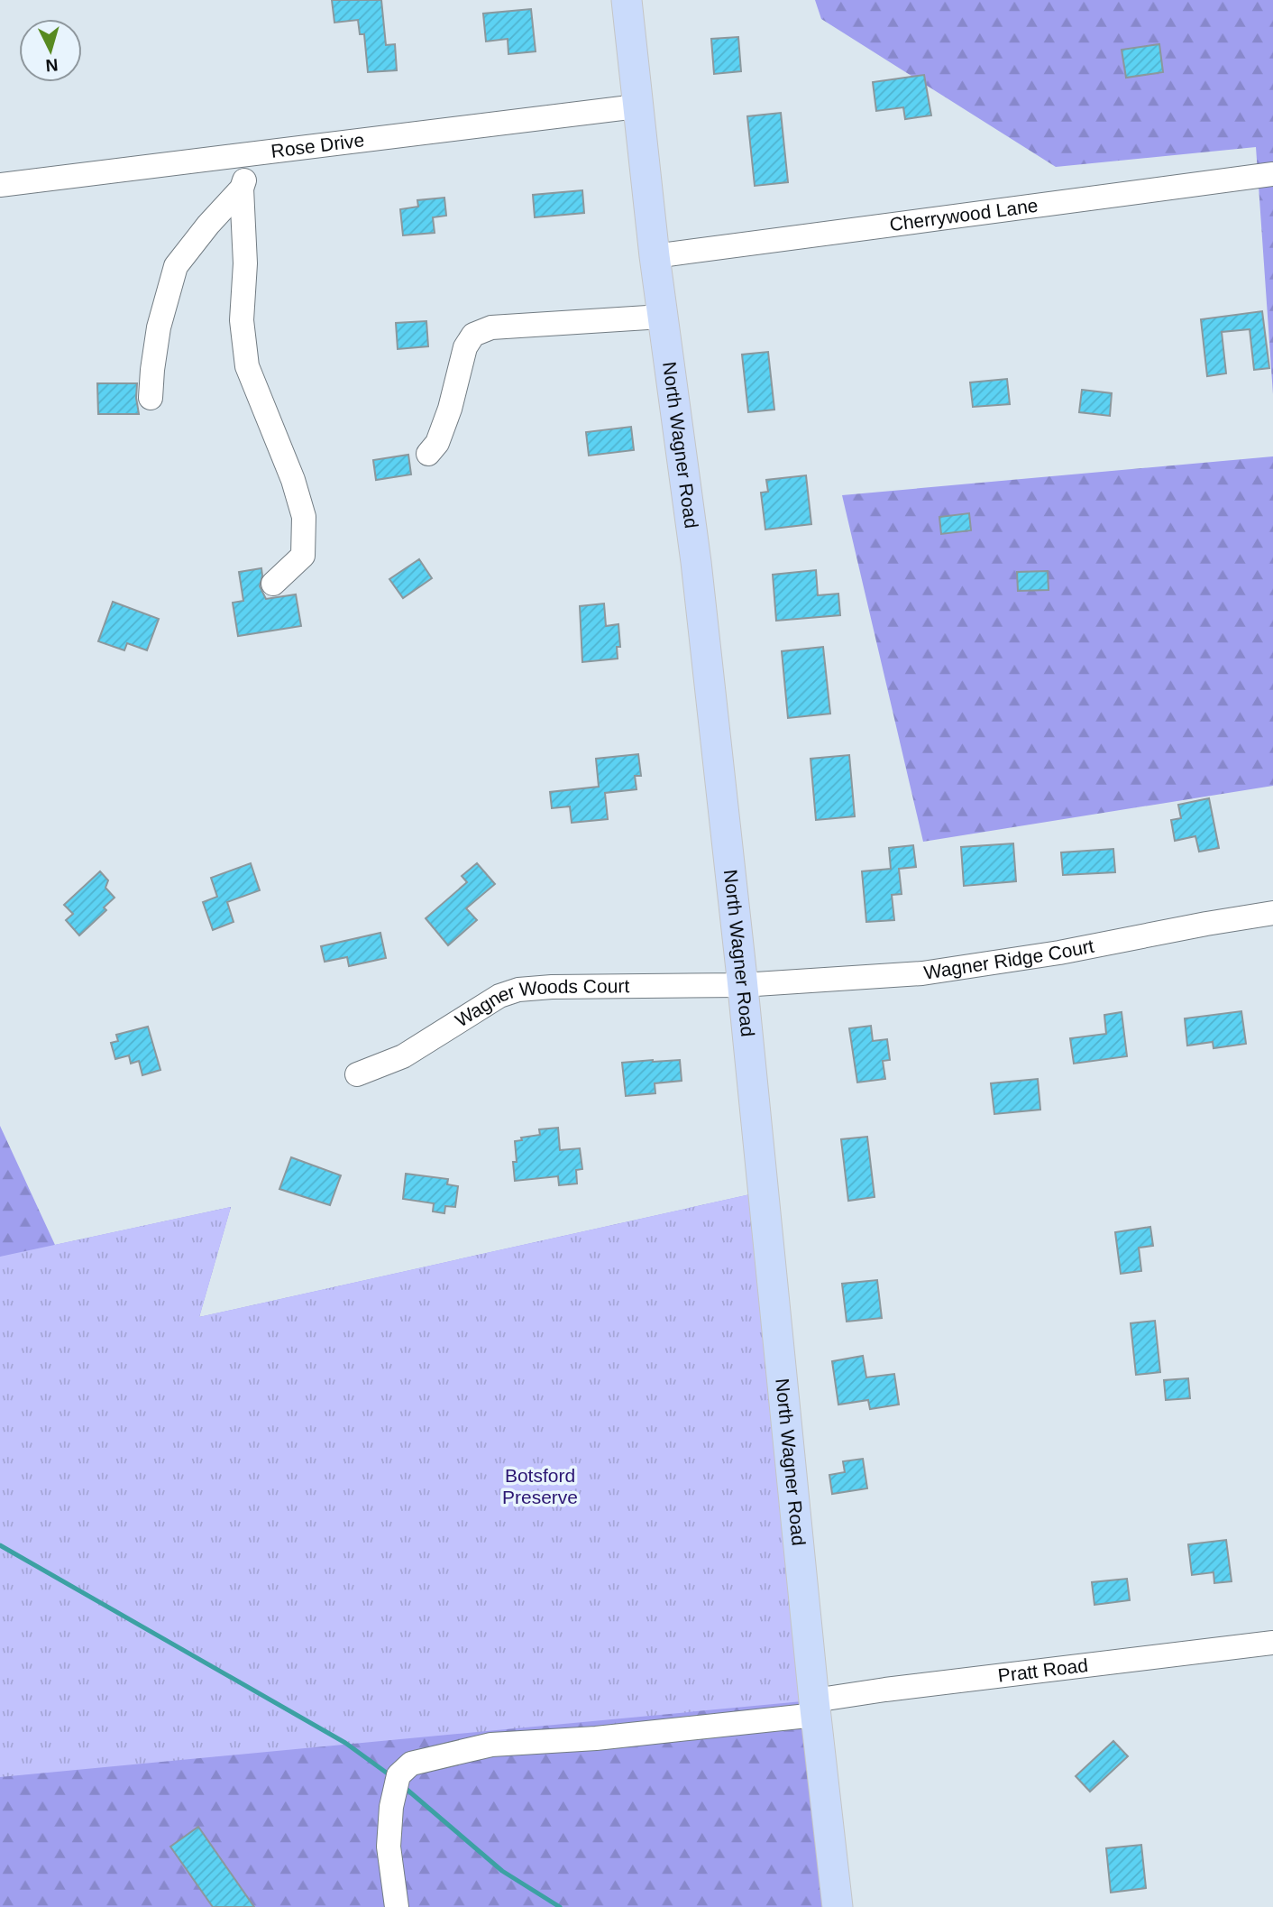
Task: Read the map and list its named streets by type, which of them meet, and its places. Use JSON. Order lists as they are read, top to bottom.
{
  "streets": {
    "main road": ["North Wagner Road"],
    "street": [
      "Rose Drive",
      "Cherrywood Lane",
      "Wagner Ridge Court",
      "Wagner Woods Court",
      "Pratt Road"
    ]
  },
  "crossings": [
    ["Rose Drive", "North Wagner Road"],
    ["Cherrywood Lane", "North Wagner Road"],
    ["North Wagner Road", "Wagner Ridge Court"],
    ["North Wagner Road", "Wagner Woods Court"],
    ["North Wagner Road", "Pratt Road"],
    ["Wagner Ridge Court", "Wagner Woods Court"]
  ],
  "parks": ["Botsford Preserve"],
  "north": "bottom"
}
